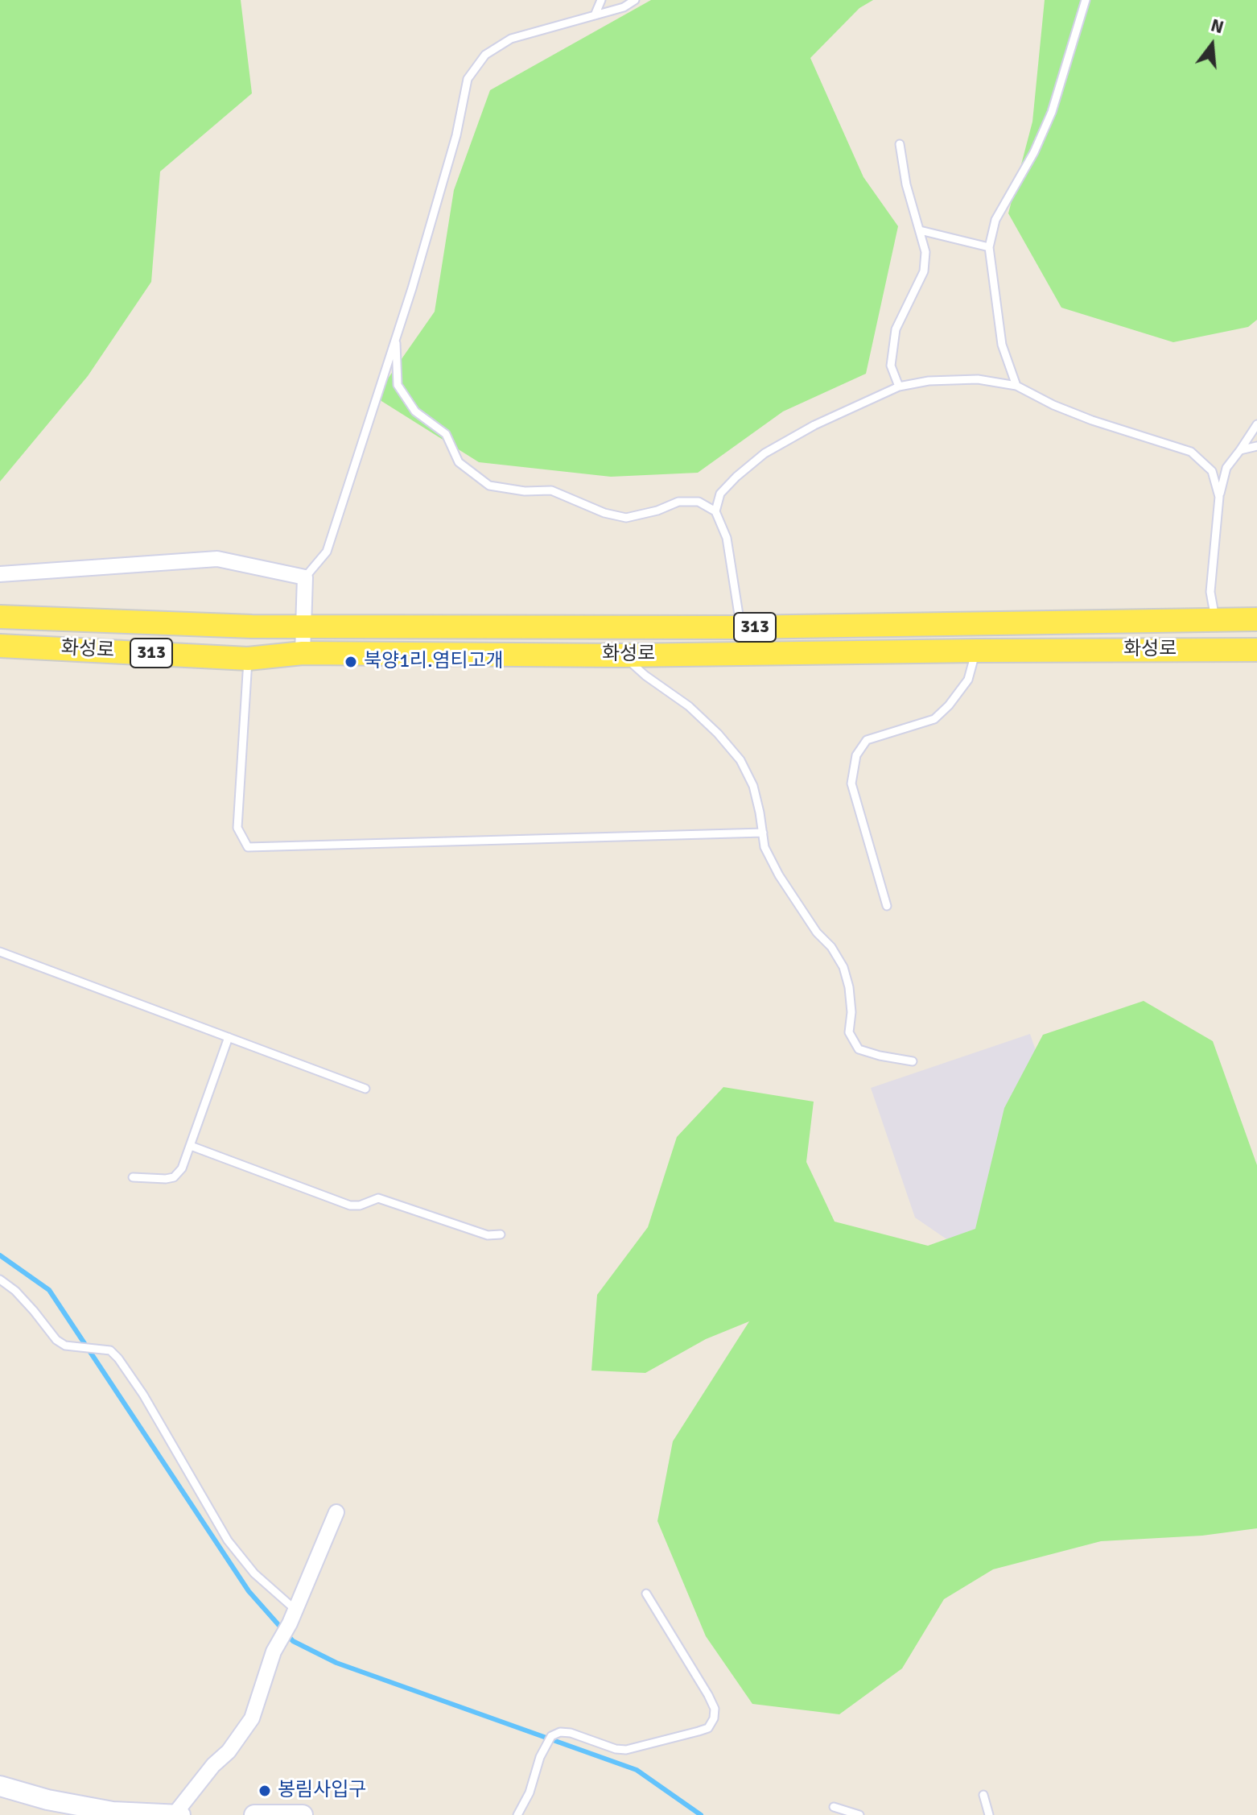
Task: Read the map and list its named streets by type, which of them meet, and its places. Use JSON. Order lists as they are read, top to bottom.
{
  "streets": {
    "main road": ["313", "화성로"]
  },
  "places": ["북양1리.염티고개", "봉림사입구"],
  "north": "top"
}
